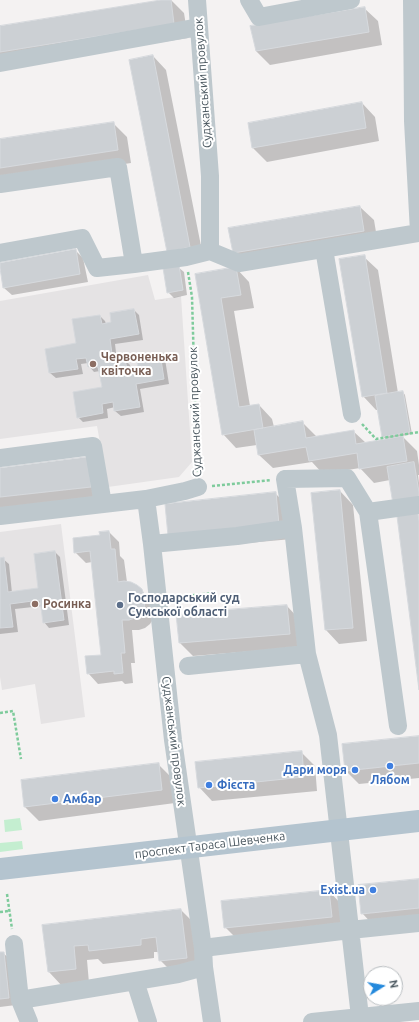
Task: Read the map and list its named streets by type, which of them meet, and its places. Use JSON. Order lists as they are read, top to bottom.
{
  "streets": {
    "main road": ["проспект Тараса Шевченка"],
    "street": ["Суджанський провулок"]
  },
  "crossings": [
    ["Суджанський провулок", "проспект Тараса Шевченка"]
  ],
  "places": [
    "Червоненька квіточка",
    "Росинка",
    "Господарський суд Сумської області",
    "Лябом",
    "Дари моря",
    "Фієста",
    "Амбар",
    "Exist.ua"
  ],
  "north": "right"
}
